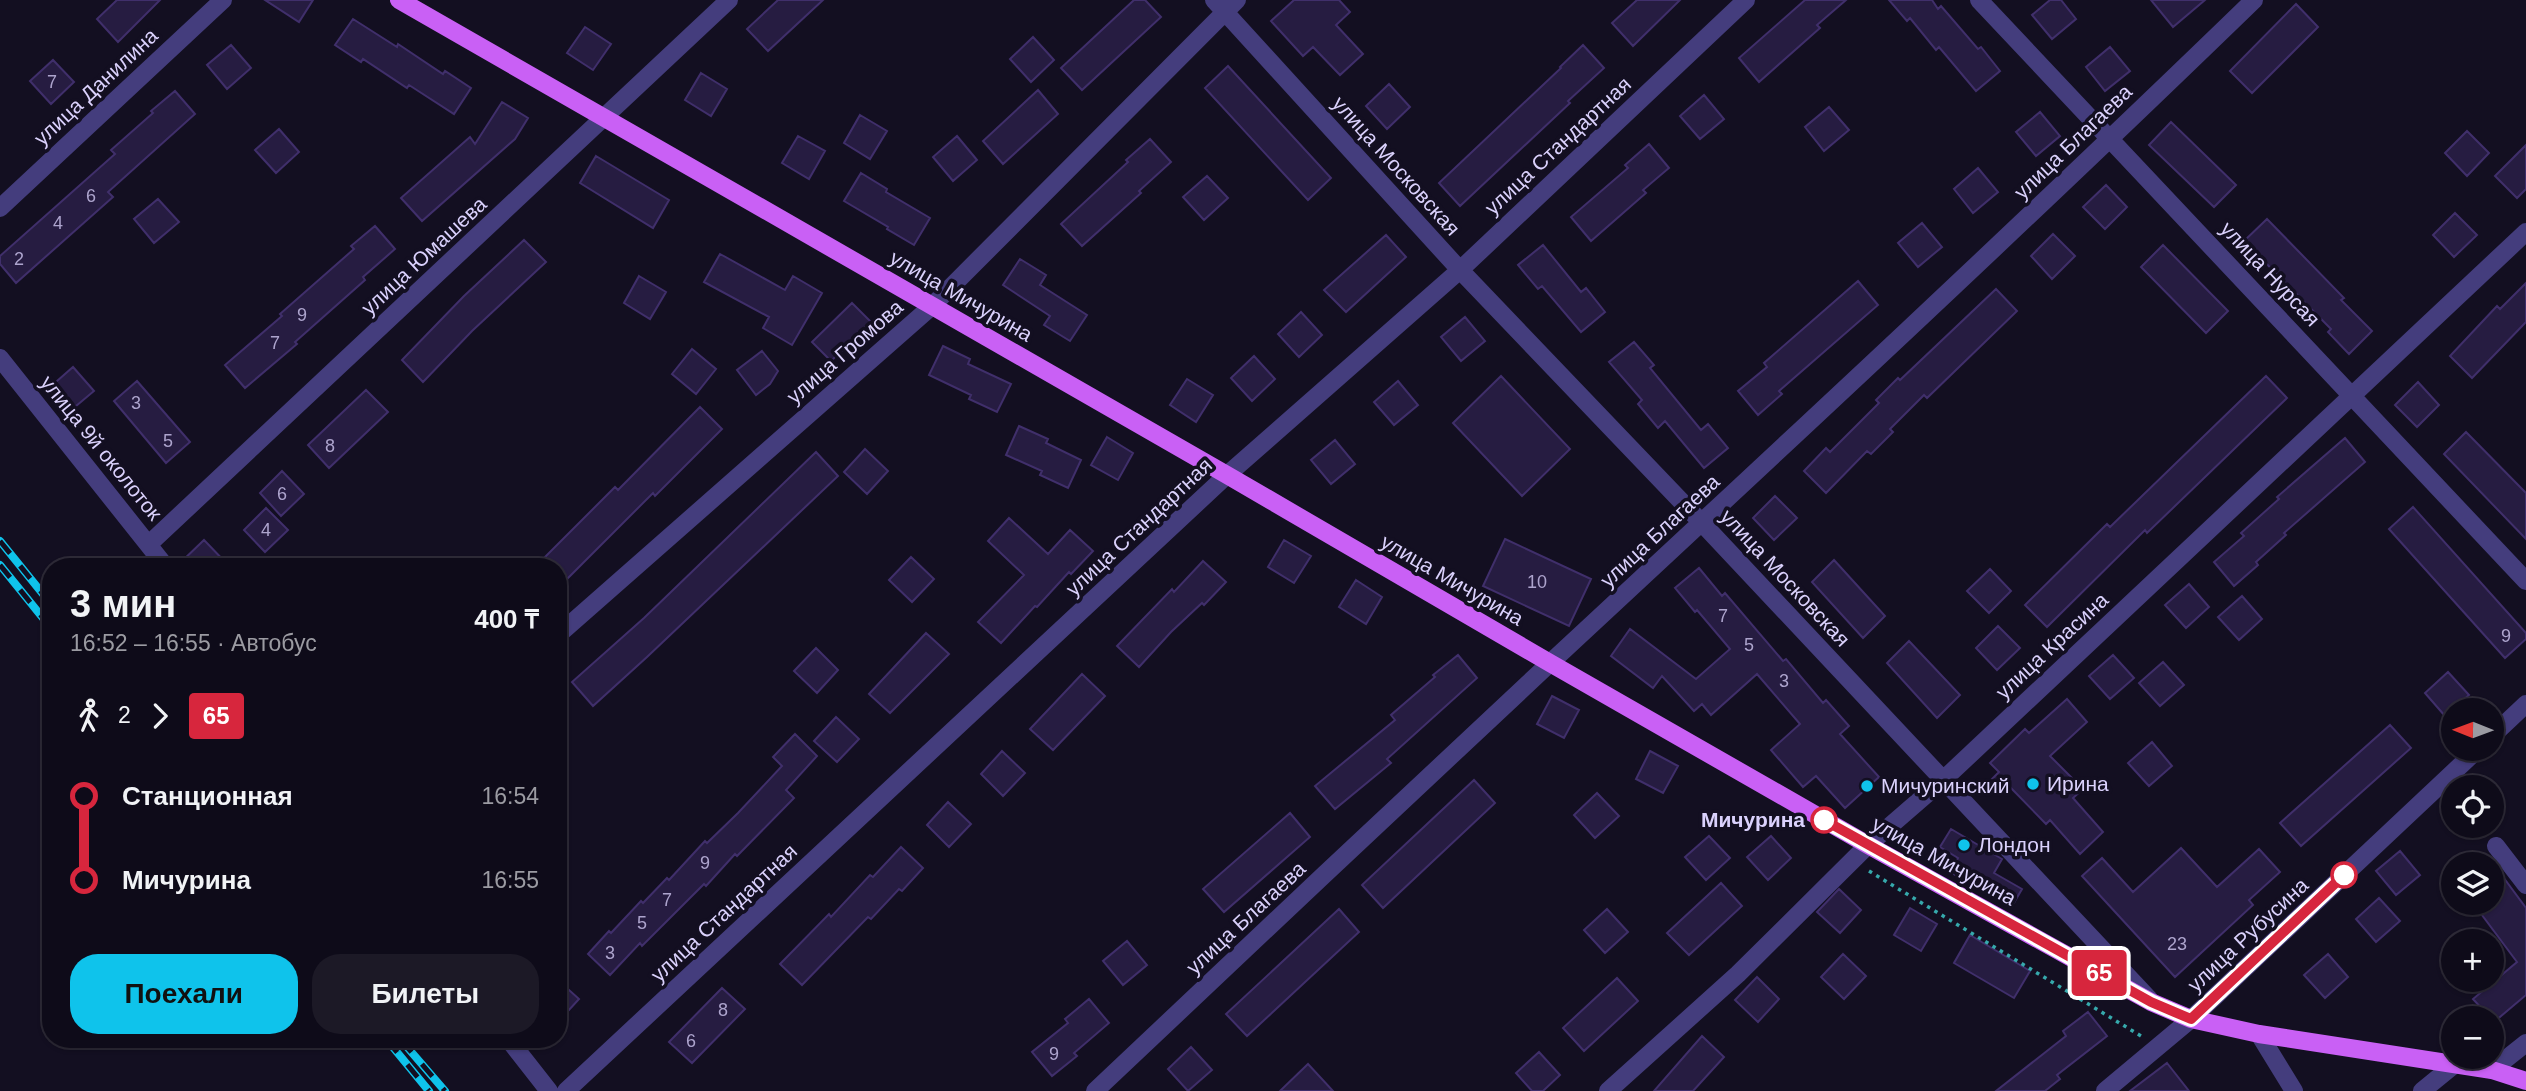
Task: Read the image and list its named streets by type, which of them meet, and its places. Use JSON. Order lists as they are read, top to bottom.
{
  "streets": {
    "main road": ["улица Мичурина"],
    "street": [
      "улица Данилина",
      "улица Благаева",
      "улица Стандартная",
      "улица Московская",
      "улица Юмашева",
      "улица Нурсая",
      "улица Громова",
      "улица 9й околоток",
      "улица Красина",
      "улица Рубусина"
    ]
  },
  "crossings": [
    ["улица Благаева", "улица Московская"],
    ["улица Благаева", "улица Нурсая"],
    ["улица Благаева", "улица Мичурина"],
    ["улица Стандартная", "улица Московская"],
    ["улица Стандартная", "улица Мичурина"],
    ["улица Московская", "улица Мичурина"],
    ["улица Московская", "улица Громова"],
    ["улица Московская", "улица Красина"],
    ["улица Юмашева", "улица Мичурина"],
    ["улица Юмашева", "улица 9й околоток"],
    ["улица Нурсая", "улица Красина"],
    ["улица Мичурина", "улица Громова"],
    ["улица Мичурина", "улица Красина"],
    ["улица Мичурина", "улица Рубусина"]
  ],
  "places": [
    "Ирина",
    "Мичуринский",
    "Мичурина",
    "Лондон"
  ],
  "lines": ["bus line 65"],
  "house_numbers": [
    "7",
    "6",
    "4",
    "2",
    "9",
    "7",
    "3",
    "5",
    "8",
    "6",
    "4",
    "10",
    "7",
    "9",
    "5",
    "3",
    "9",
    "7",
    "5",
    "23",
    "3",
    "8",
    "6",
    "9"
  ],
  "north": "left",
  "page": {
    "on_map": "65",
    "heading": ["3 мин", "16:52 – 16:55 · Автобус", "400 ₸"],
    "legs": ["2", "65"],
    "map_buttons": ["+", "−"],
    "list": [
      {
        "name": "Станционная",
        "value": "16:54"
      },
      {
        "name": "Мичурина",
        "value": "16:55"
      }
    ],
    "buttons": ["Поехали", "Билеты"]
  }
}
